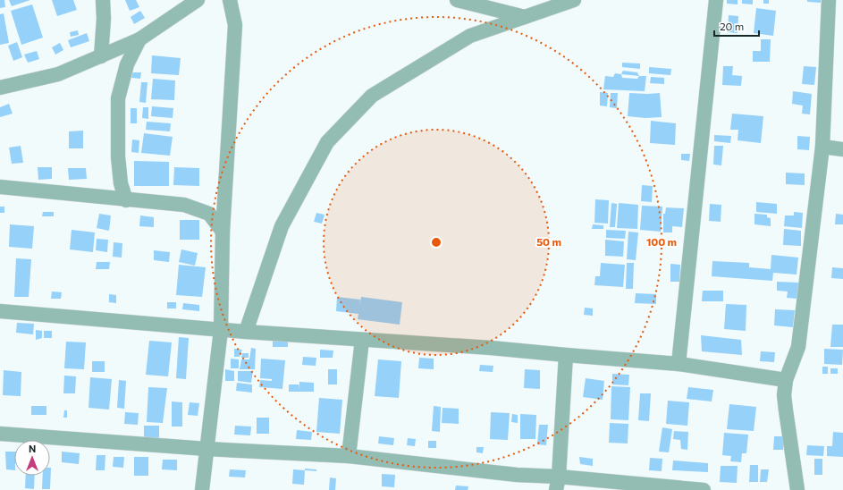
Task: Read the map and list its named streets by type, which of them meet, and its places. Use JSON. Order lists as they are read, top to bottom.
{
  "scale_bar": "20 m",
  "north": "top",
  "rings": ["50 m", "100 m"]
}
